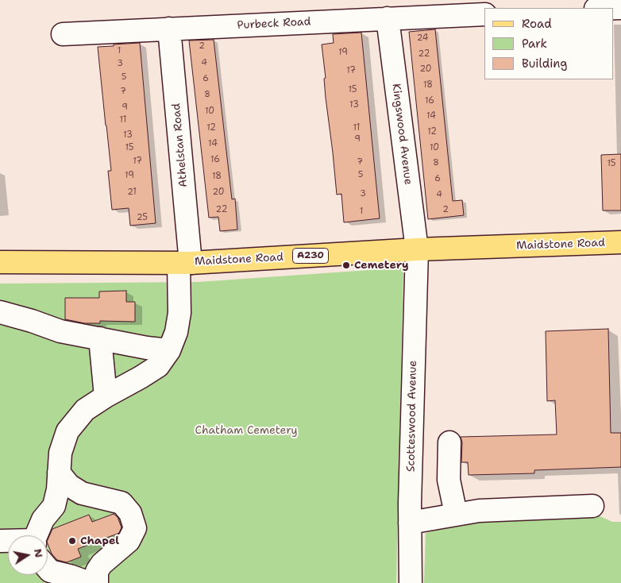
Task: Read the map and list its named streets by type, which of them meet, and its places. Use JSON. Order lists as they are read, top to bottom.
{
  "streets": {
    "main road": ["Maidstone Road", "A230"],
    "street": [
      "Purbeck Road",
      "Kingswood Avenue",
      "Athelstan Road",
      "Scotteswood Avenue"
    ]
  },
  "crossings": [
    ["Purbeck Road", "Kingswood Avenue"],
    ["Purbeck Road", "Athelstan Road"],
    ["Kingswood Avenue", "Maidstone Road"],
    ["Kingswood Avenue", "Scotteswood Avenue"],
    ["Athelstan Road", "Maidstone Road"],
    ["Maidstone Road", "Scotteswood Avenue"]
  ],
  "parks": ["Chatham Cemetery"],
  "places": ["Cemetery", "Chapel"],
  "house_numbers": [
    "24",
    "2",
    "1",
    "19",
    "22",
    "4",
    "3",
    "20",
    "17",
    "5",
    "6",
    "18",
    "15",
    "7",
    "8",
    "16",
    "13",
    "9",
    "10",
    "14",
    "11",
    "12",
    "11",
    "12",
    "13",
    "9",
    "14",
    "15",
    "10",
    "16",
    "17",
    "7",
    "8",
    "15",
    "5",
    "19",
    "18",
    "6",
    "21",
    "20",
    "3",
    "4",
    "22",
    "2",
    "1",
    "25"
  ],
  "legend": ["Road", "Park", "Building"],
  "north": "right"
}
